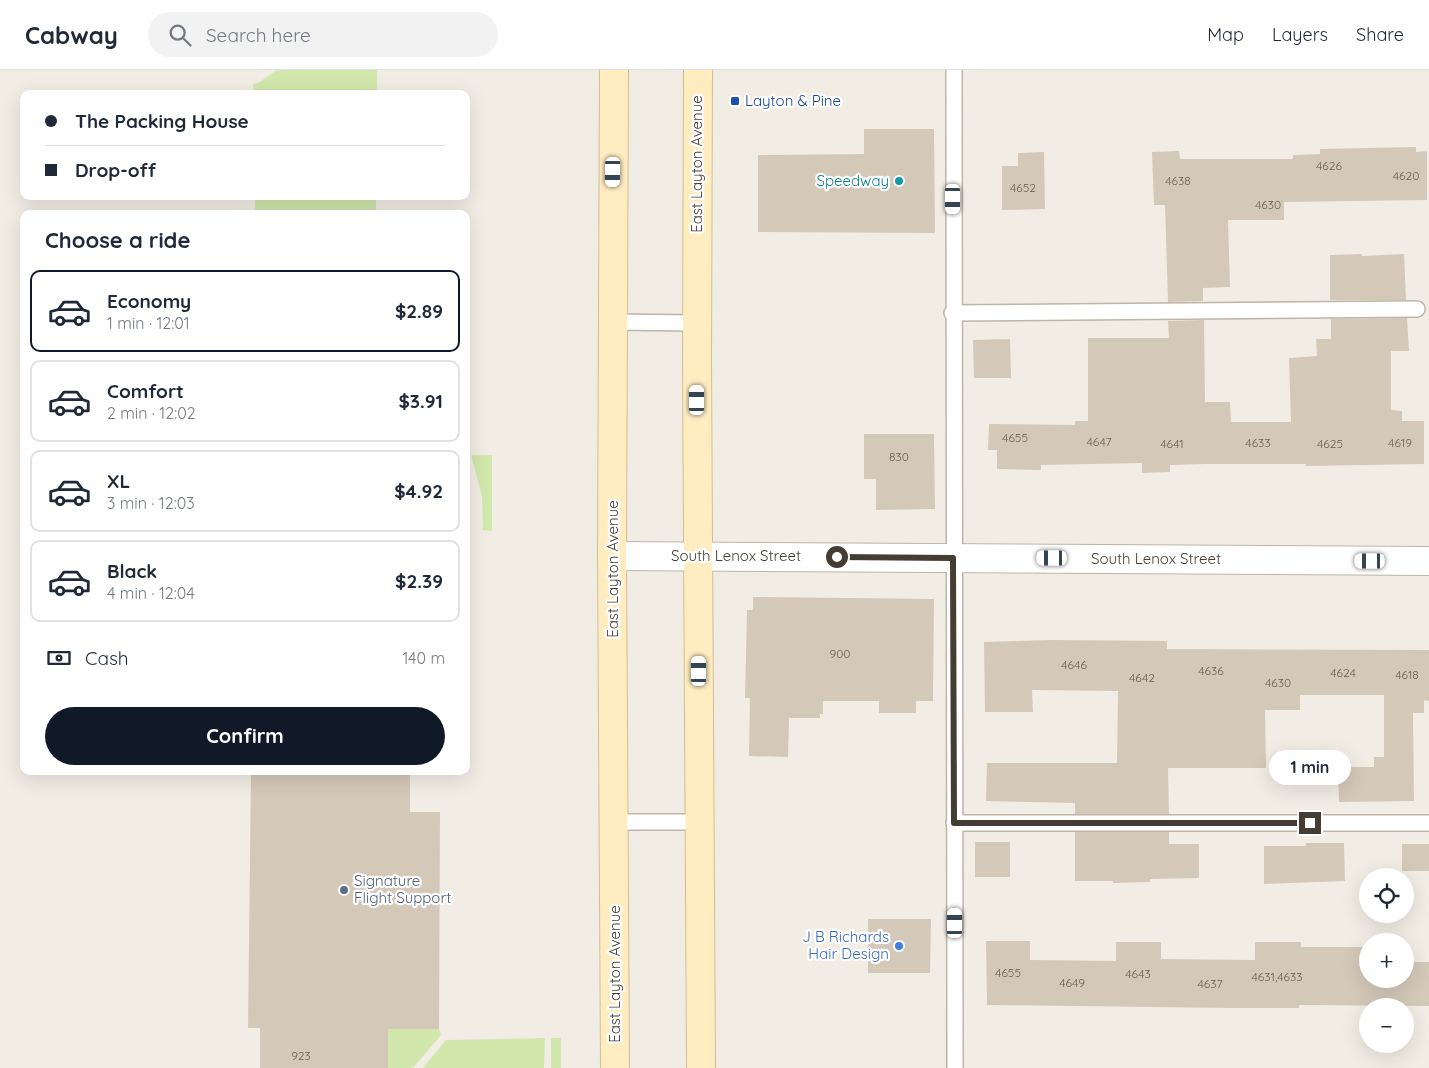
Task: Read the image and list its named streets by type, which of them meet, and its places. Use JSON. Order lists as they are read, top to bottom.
{
  "streets": {
    "main road": ["East Layton Avenue"],
    "street": ["South Lenox Street"]
  },
  "crossings": [
    ["East Layton Avenue", "South Lenox Street"]
  ],
  "places": {
    "transit": ["Layton & Pine"],
    "other": ["Speedway", "Signature Flight Support", "J B Richards Hair Design"]
  },
  "house_numbers": [
    "4626",
    "4620",
    "4638",
    "4652",
    "4630",
    "4655",
    "4647",
    "4633",
    "4619",
    "4641",
    "4625",
    "830",
    "900",
    "4646",
    "4636",
    "4624",
    "4618",
    "4642",
    "4630",
    "4655",
    "4643",
    "4631,4633",
    "4649",
    "4637",
    "923"
  ],
  "page": {
    "header": "Cabway",
    "search": "Search here",
    "nav": ["Map", "Layers", "Share"],
    "banner": ["The Packing House", "Drop-off"],
    "heading": "Choose a ride",
    "list": [
      {
        "name": "Economy",
        "note": "1 min · 12:01",
        "value": "$2.89"
      },
      {
        "name": "Comfort",
        "note": "2 min · 12:02",
        "value": "$3.91"
      },
      {
        "name": "XL",
        "note": "3 min · 12:03",
        "value": "$4.92"
      },
      {
        "name": "Black",
        "note": "4 min · 12:04",
        "value": "$2.39"
      }
    ],
    "pay": ["Cash", "140 m"],
    "buttons": "Confirm",
    "bubble": "1 min",
    "map_buttons": ["+", "−"]
  }
}
